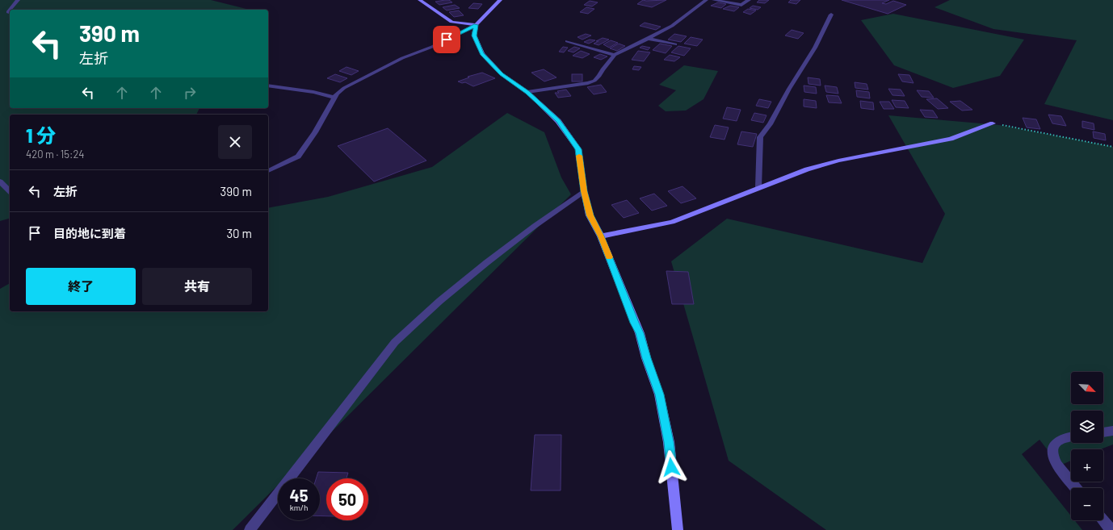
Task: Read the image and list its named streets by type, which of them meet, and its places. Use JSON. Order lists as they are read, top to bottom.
{
  "north": "bottom right",
  "page": {
    "turn": ["390 m", "左折"],
    "heading": ["1 分", "420 m · 15:24"],
    "list": [
      {
        "name": "左折",
        "value": "390 m"
      },
      {
        "name": "目的地に到着",
        "value": "30 m"
      }
    ],
    "buttons": ["終了", "共有"],
    "map_buttons": ["+", "−"],
    "speed": "45 km/h",
    "limit": "50"
  }
}
